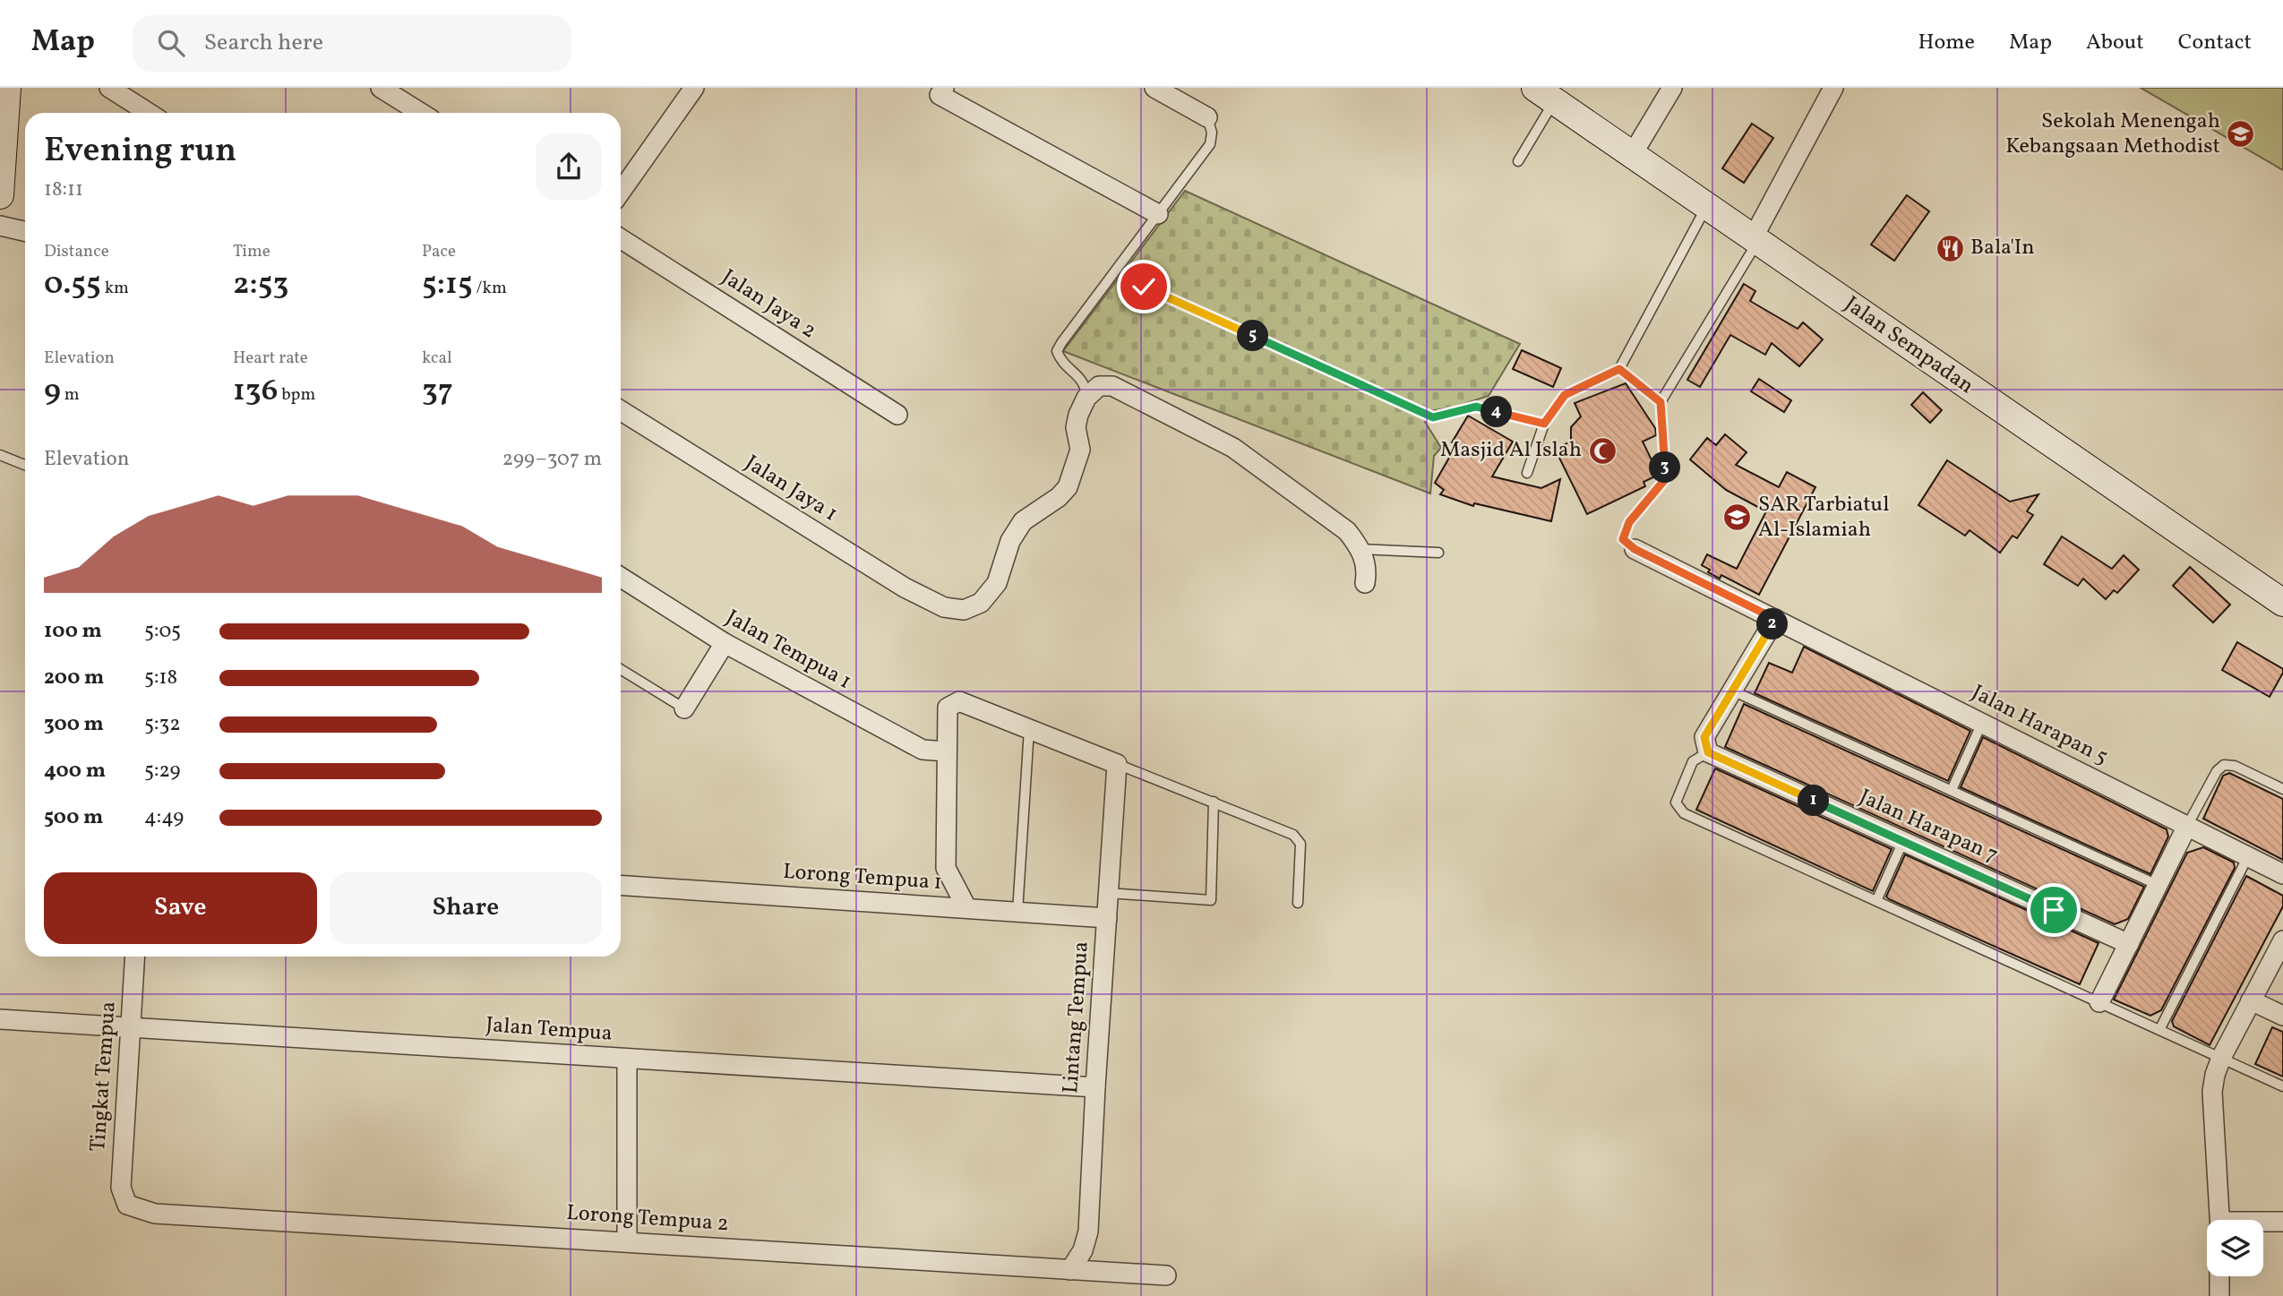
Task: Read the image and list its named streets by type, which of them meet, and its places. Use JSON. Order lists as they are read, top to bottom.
{
  "streets": {
    "street": [
      "Jalan Jaya 2",
      "Jalan Sempadan",
      "Jalan Jaya 1",
      "Jalan Tempua 1",
      "Jalan Harapan 5",
      "Jalan Harapan 7",
      "Lorong Tempua 1",
      "Lintang Tempua",
      "Jalan Tempua",
      "Tingkat Tempua",
      "Lorong Tempua 2"
    ]
  },
  "crossings": [
    ["Lorong Tempua 1", "Lintang Tempua"],
    ["Lintang Tempua", "Jalan Tempua"],
    ["Lintang Tempua", "Lorong Tempua 2"],
    ["Jalan Tempua", "Tingkat Tempua"],
    ["Tingkat Tempua", "Lorong Tempua 2"]
  ],
  "places": {
    "school or university": ["Sekolah Menengah Kebangsaan Methodist", "SAR Tarbiatul Al-Islamiah"],
    "restaurant": ["Bala'In"],
    "mosque": ["Masjid Al Islah"]
  },
  "page": {
    "header": "Map",
    "search": "Search here",
    "nav": [
      "Home",
      "Map",
      "About",
      "Contact"
    ],
    "heading": ["Evening run", "18:11"],
    "stats": [
      ["Distance", "0.55 km"],
      ["Time", "2:53"],
      ["Pace", "5:15 /km"],
      ["Elevation", "9 m"],
      ["Heart rate", "136 bpm"],
      ["kcal", "37"]
    ],
    "pins": [
      "5",
      "4",
      "3",
      "2",
      "1"
    ],
    "chart": ["Elevation", "299–307 m"],
    "list": [
      {
        "name": "100 m",
        "note": "5:05"
      },
      {
        "name": "200 m",
        "note": "5:18"
      },
      {
        "name": "300 m",
        "note": "5:32"
      },
      {
        "name": "400 m",
        "note": "5:29"
      },
      {
        "name": "500 m",
        "note": "4:49"
      }
    ],
    "buttons": ["Save", "Share"]
  }
}
